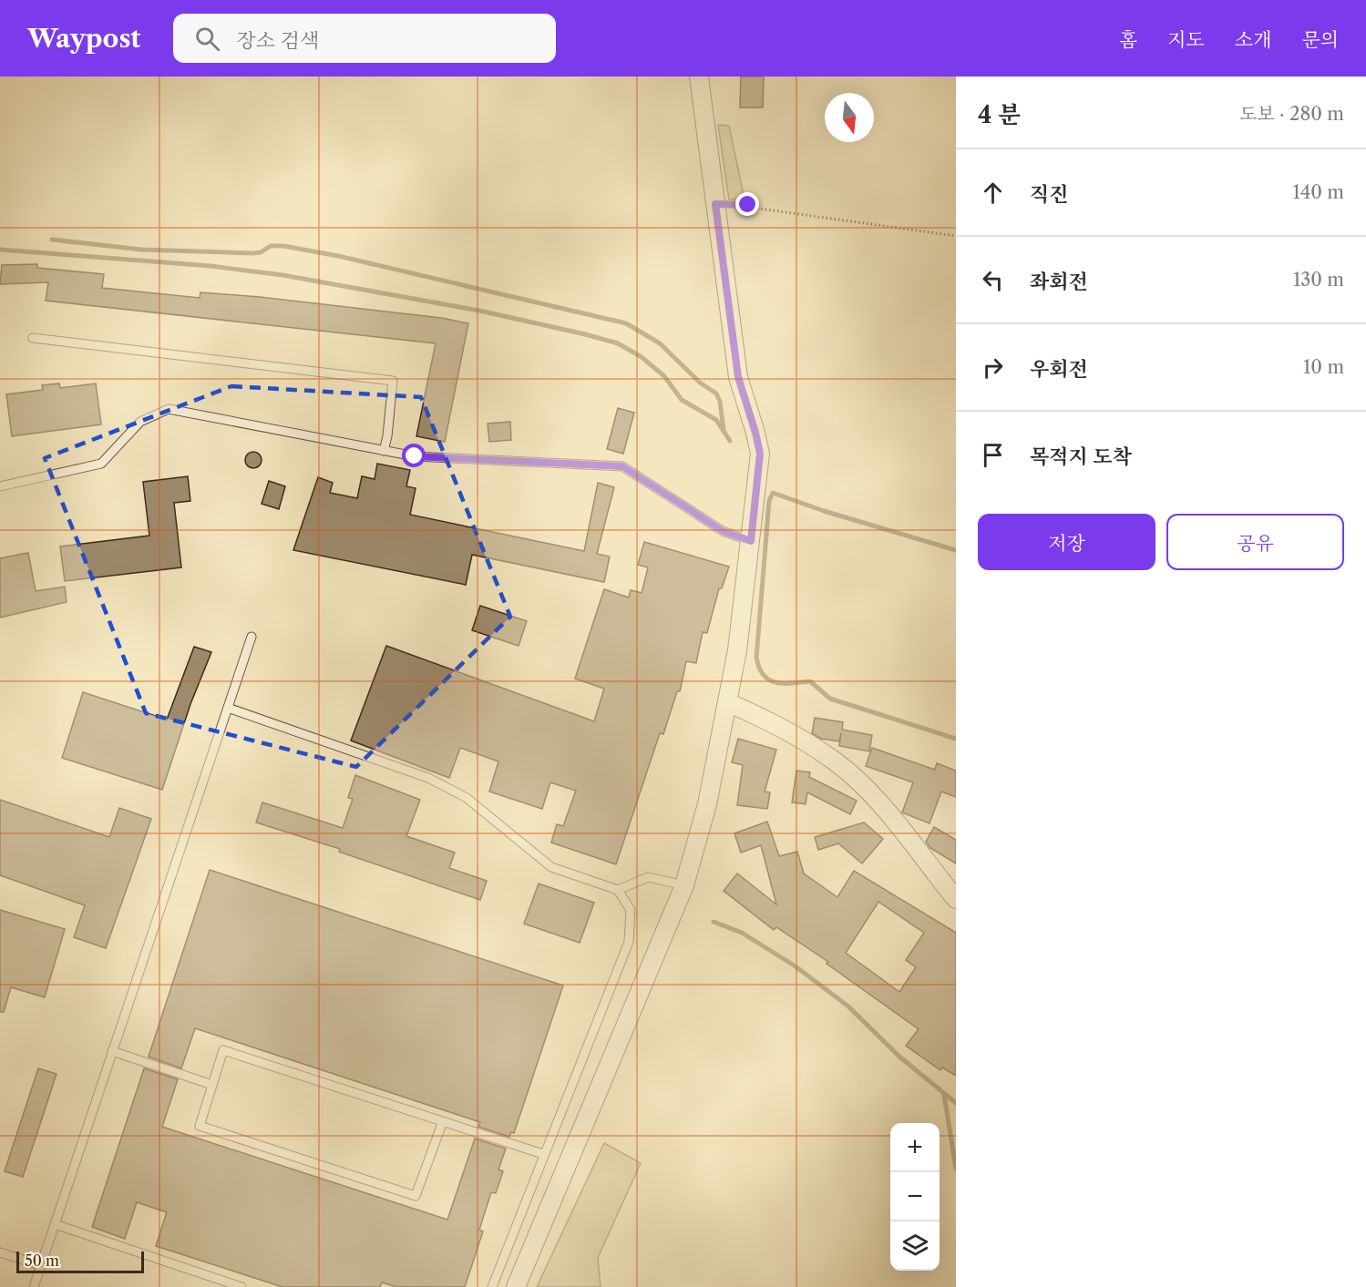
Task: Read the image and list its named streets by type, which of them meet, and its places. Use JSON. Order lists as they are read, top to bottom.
{
  "scale_bar": "50 m",
  "north": "bottom",
  "page": {
    "header": "Waypost",
    "search": "장소 검색",
    "nav": [
      "홈",
      "지도",
      "소개",
      "문의"
    ],
    "heading": ["4 분", "도보 · 280 m"],
    "list": [
      ["직진", "140 m"],
      ["좌회전", "130 m"],
      ["우회전", "10 m"],
      "목적지 도착"
    ],
    "buttons": ["저장", "공유"],
    "map_buttons": ["+", "−"],
    "scale": "50 m"
  }
}
